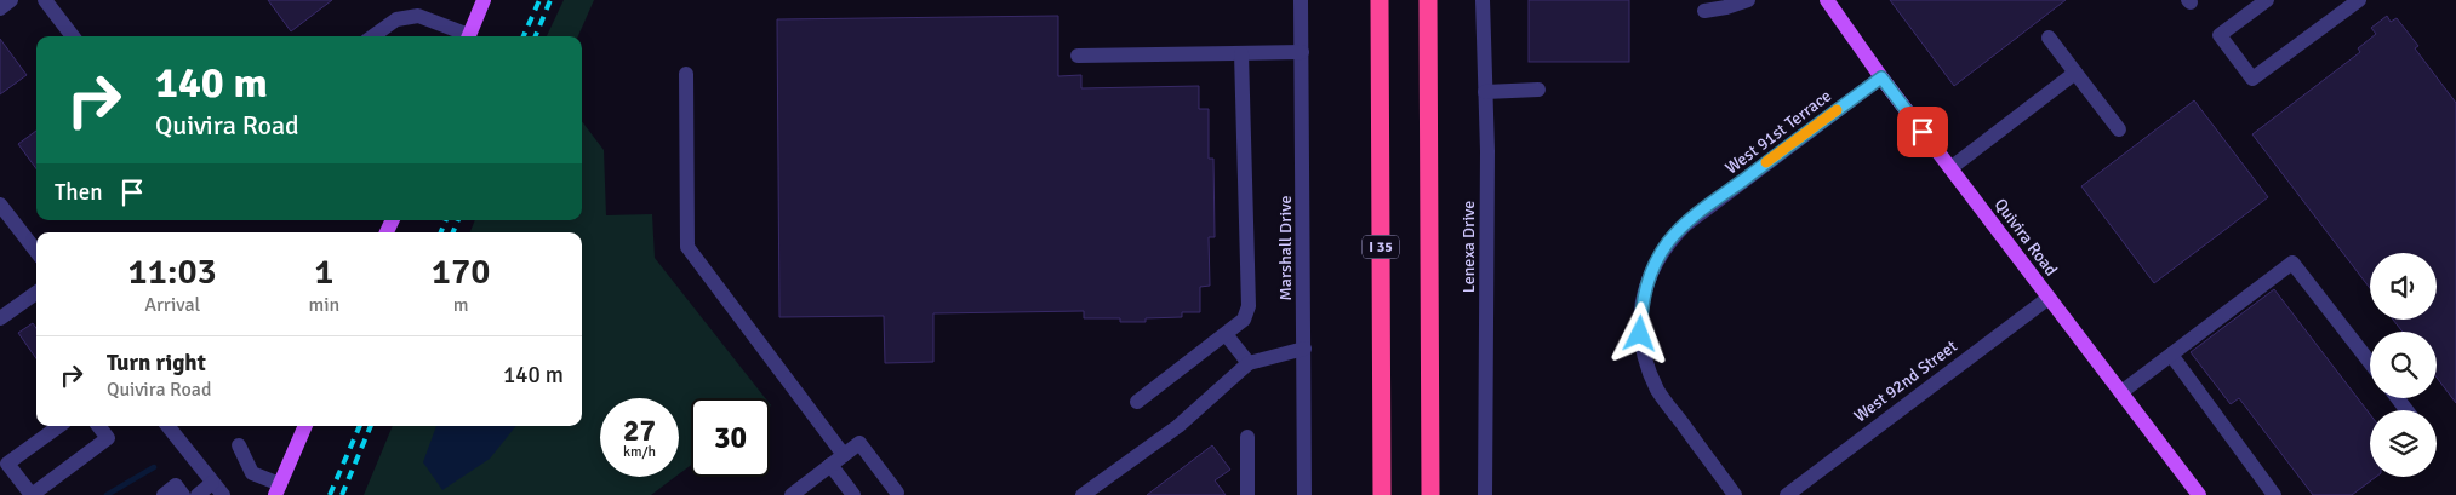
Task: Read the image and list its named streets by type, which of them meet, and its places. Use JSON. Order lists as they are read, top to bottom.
{
  "streets": {
    "highway": ["I 35"],
    "main road": ["Quivira Road"],
    "street": [
      "West 91st Terrace",
      "Lenexa Drive",
      "Marshall Drive",
      "West 92nd Street"
    ]
  },
  "crossings": [
    ["West 91st Terrace", "Quivira Road"],
    ["Quivira Road", "West 92nd Street"]
  ],
  "page": {
    "turn": ["140 m", "Quivira Road"],
    "then": "Then",
    "eta": [
      "11:03",
      "Arrival",
      "1",
      "min",
      "170",
      "m"
    ],
    "list": [
      {
        "name": "Turn right",
        "note": "Quivira Road",
        "value": "140 m"
      }
    ],
    "speed": "27 km/h",
    "limit": "30"
  }
}
